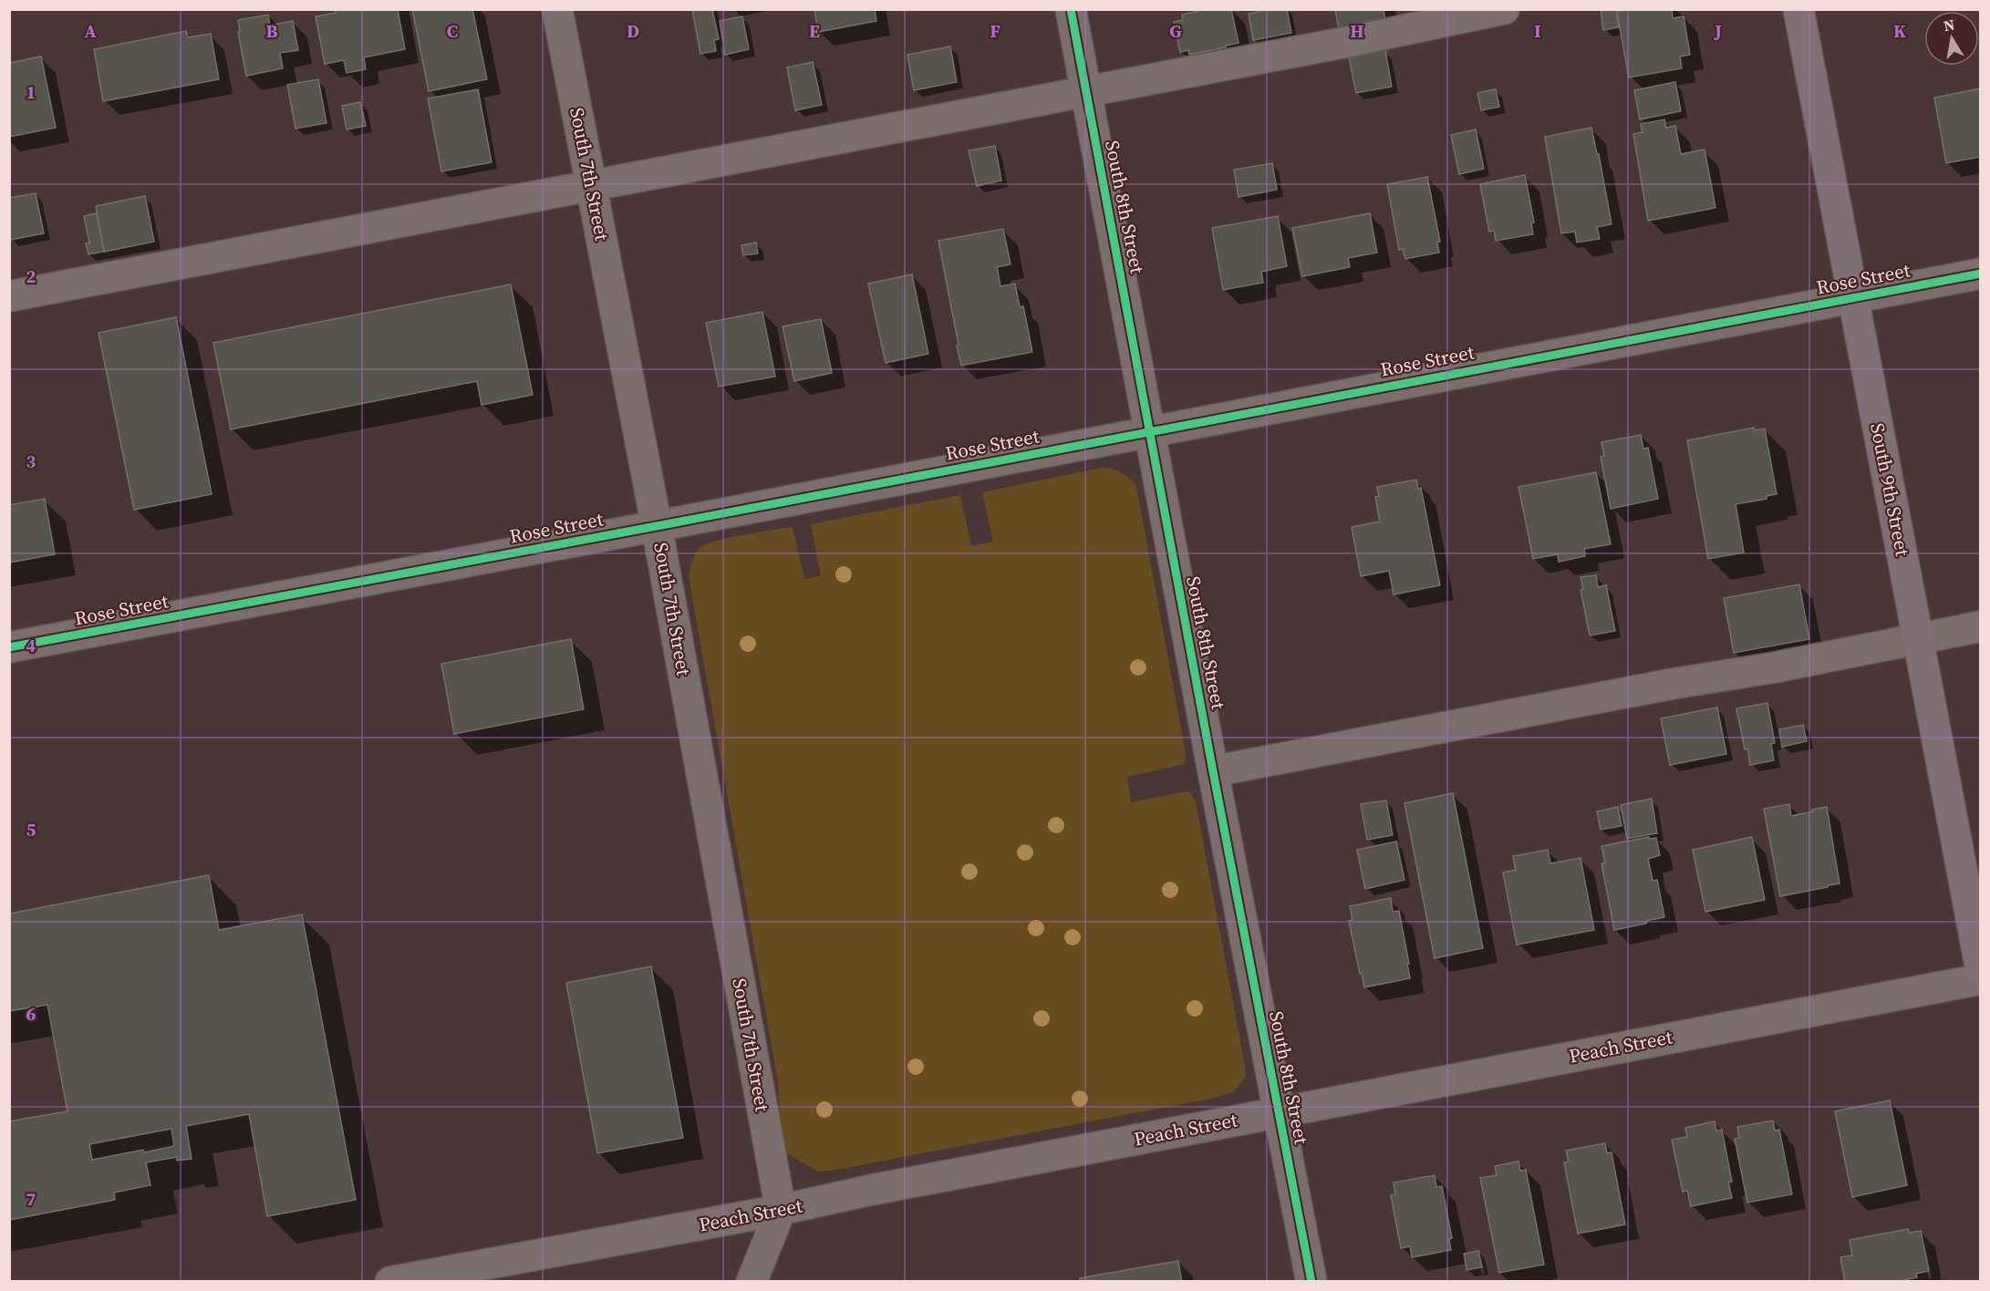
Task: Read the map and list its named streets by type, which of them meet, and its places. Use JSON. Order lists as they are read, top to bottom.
{
  "streets": {
    "main road": ["South 9th Street"],
    "street": [
      "South 7th Street",
      "South 8th Street",
      "Rose Street",
      "Peach Street"
    ]
  },
  "crossings": [
    ["South 7th Street", "Rose Street"],
    ["South 7th Street", "Peach Street"],
    ["South 8th Street", "Rose Street"],
    ["South 8th Street", "Peach Street"],
    ["Rose Street", "South 9th Street"]
  ],
  "north": "top",
  "grid": {
    "columns": [
      "A",
      "B",
      "C",
      "D",
      "E",
      "F",
      "G",
      "H",
      "I",
      "J",
      "K"
    ],
    "rows": [
      "1",
      "2",
      "3",
      "4",
      "5",
      "6",
      "7"
    ]
  }
}
